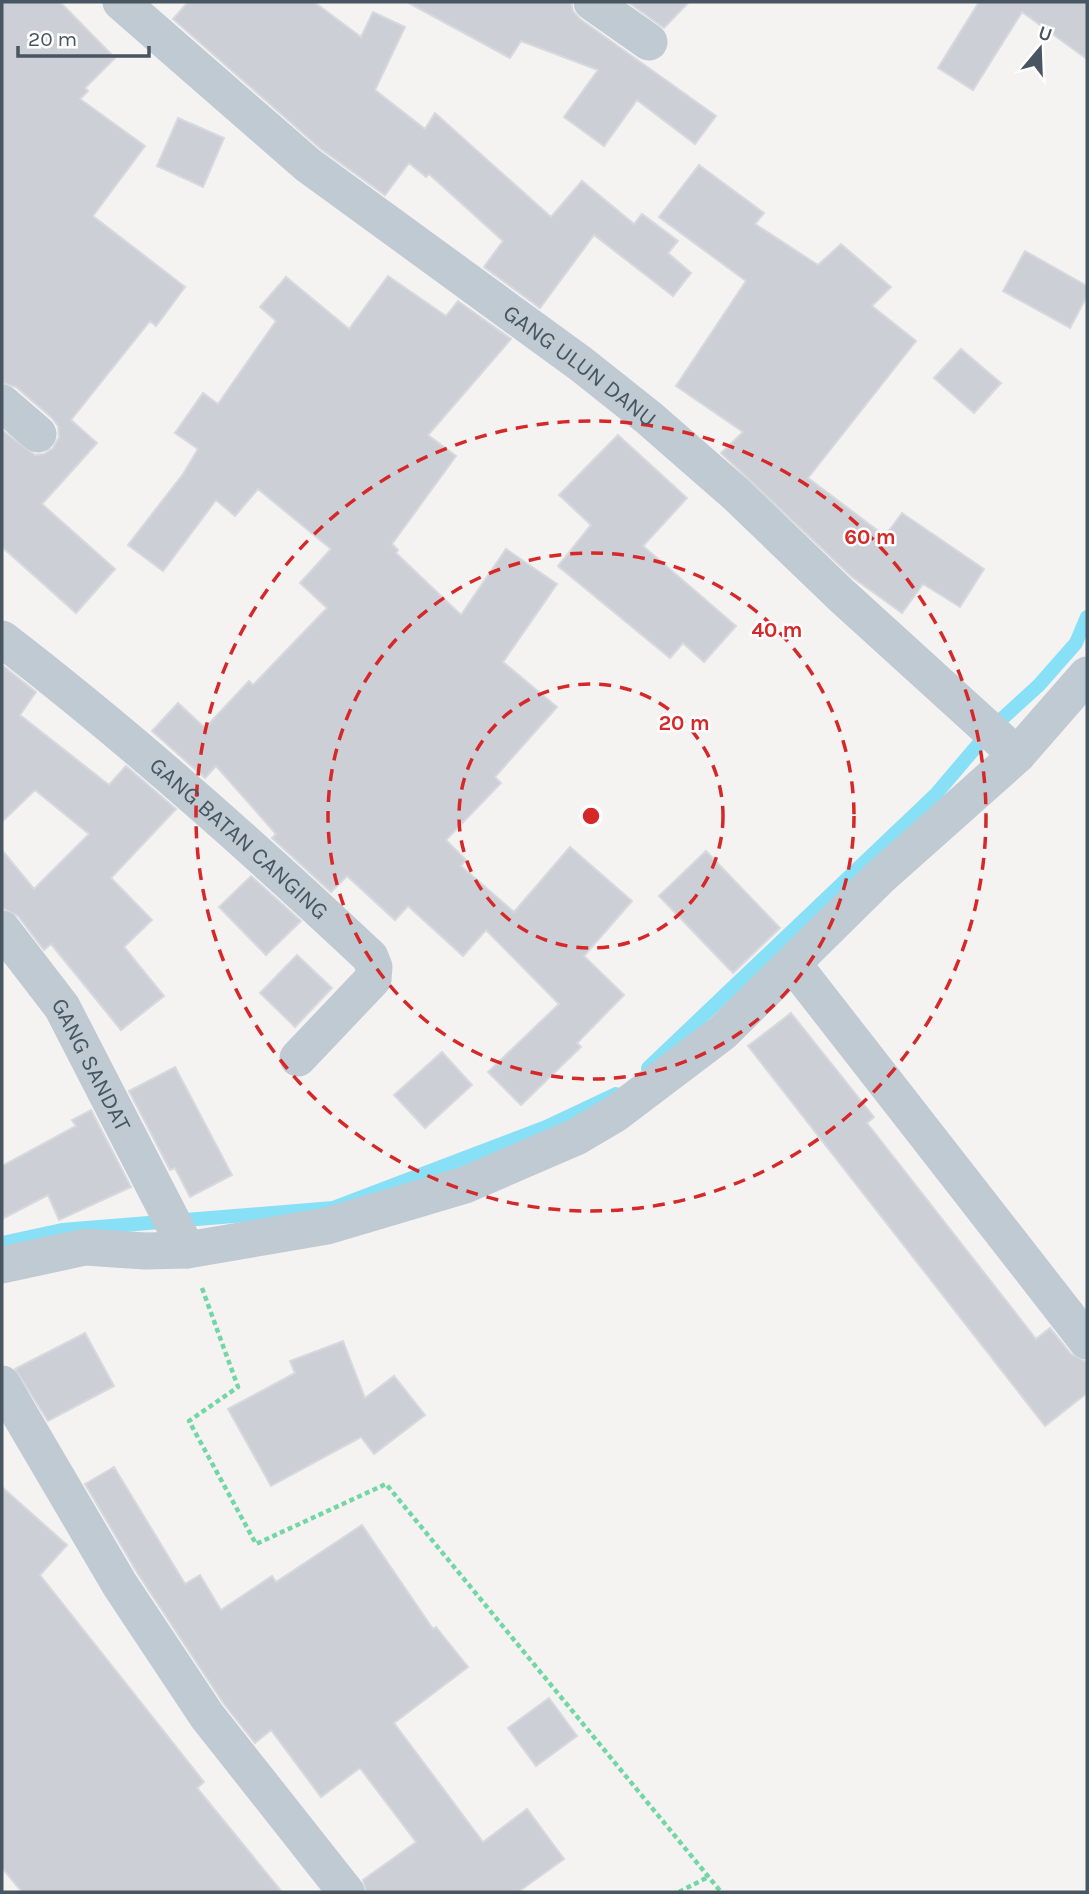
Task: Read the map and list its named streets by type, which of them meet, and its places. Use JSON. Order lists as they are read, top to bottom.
{
  "streets": {
    "street": ["GANG ULUN DANU", "GANG BATAN CANGING", "GANG SANDAT"]
  },
  "scale_bar": "20 m",
  "north": "top",
  "rings": ["60 m", "40 m", "20 m"]
}
